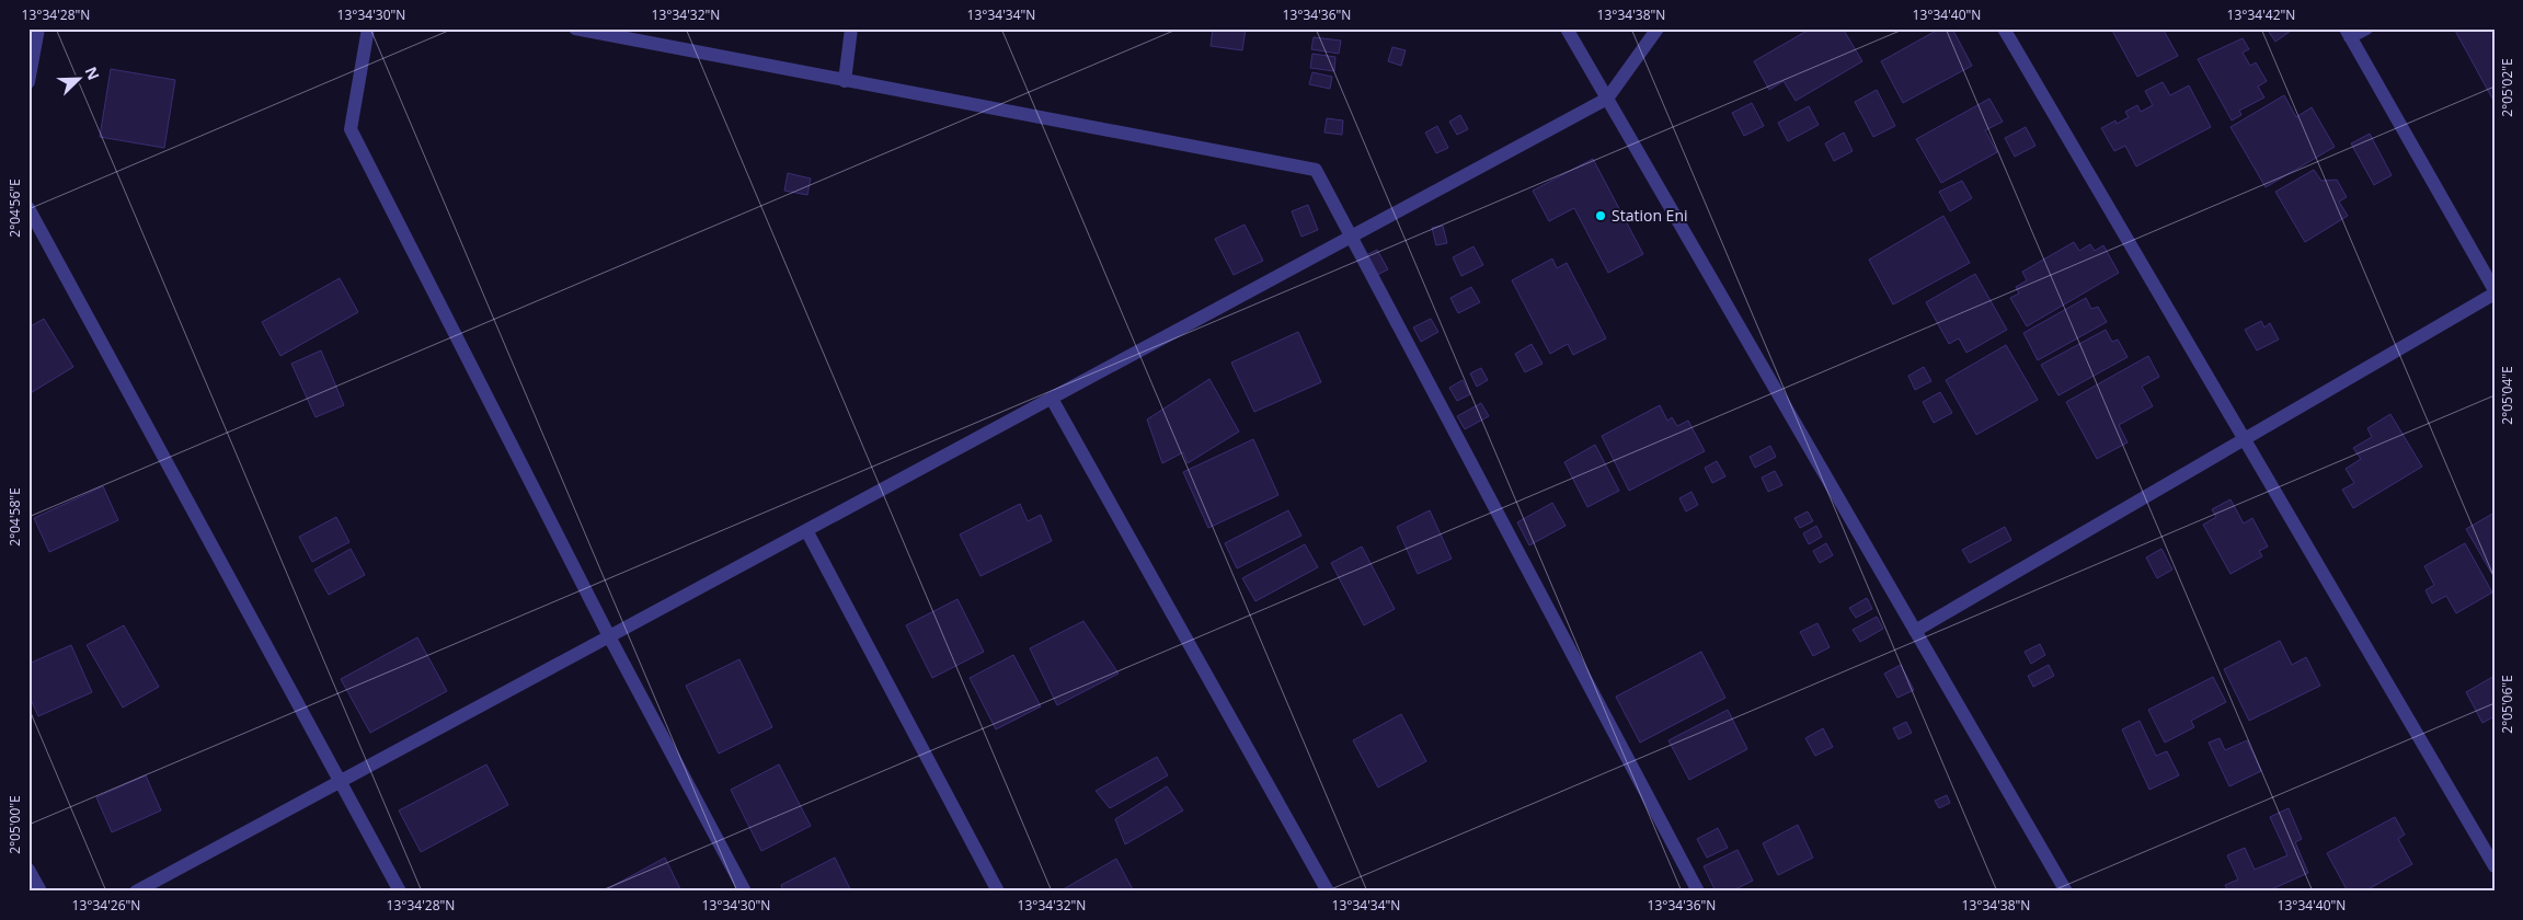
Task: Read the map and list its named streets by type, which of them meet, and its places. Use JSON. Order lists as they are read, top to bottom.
{
  "places": ["Station Eni"],
  "north": "top right",
  "coordinates": [
    "13°34'28\"N",
    "13°34'30\"N",
    "13°34'32\"N",
    "13°34'34\"N",
    "13°34'36\"N",
    "13°34'38\"N",
    "13°34'40\"N",
    "13°34'42\"N",
    "2°05'02\"E",
    "2°04'56\"E",
    "2°05'04\"E",
    "2°04'58\"E",
    "2°05'06\"E",
    "2°05'00\"E",
    "13°34'26\"N"
  ]
}
